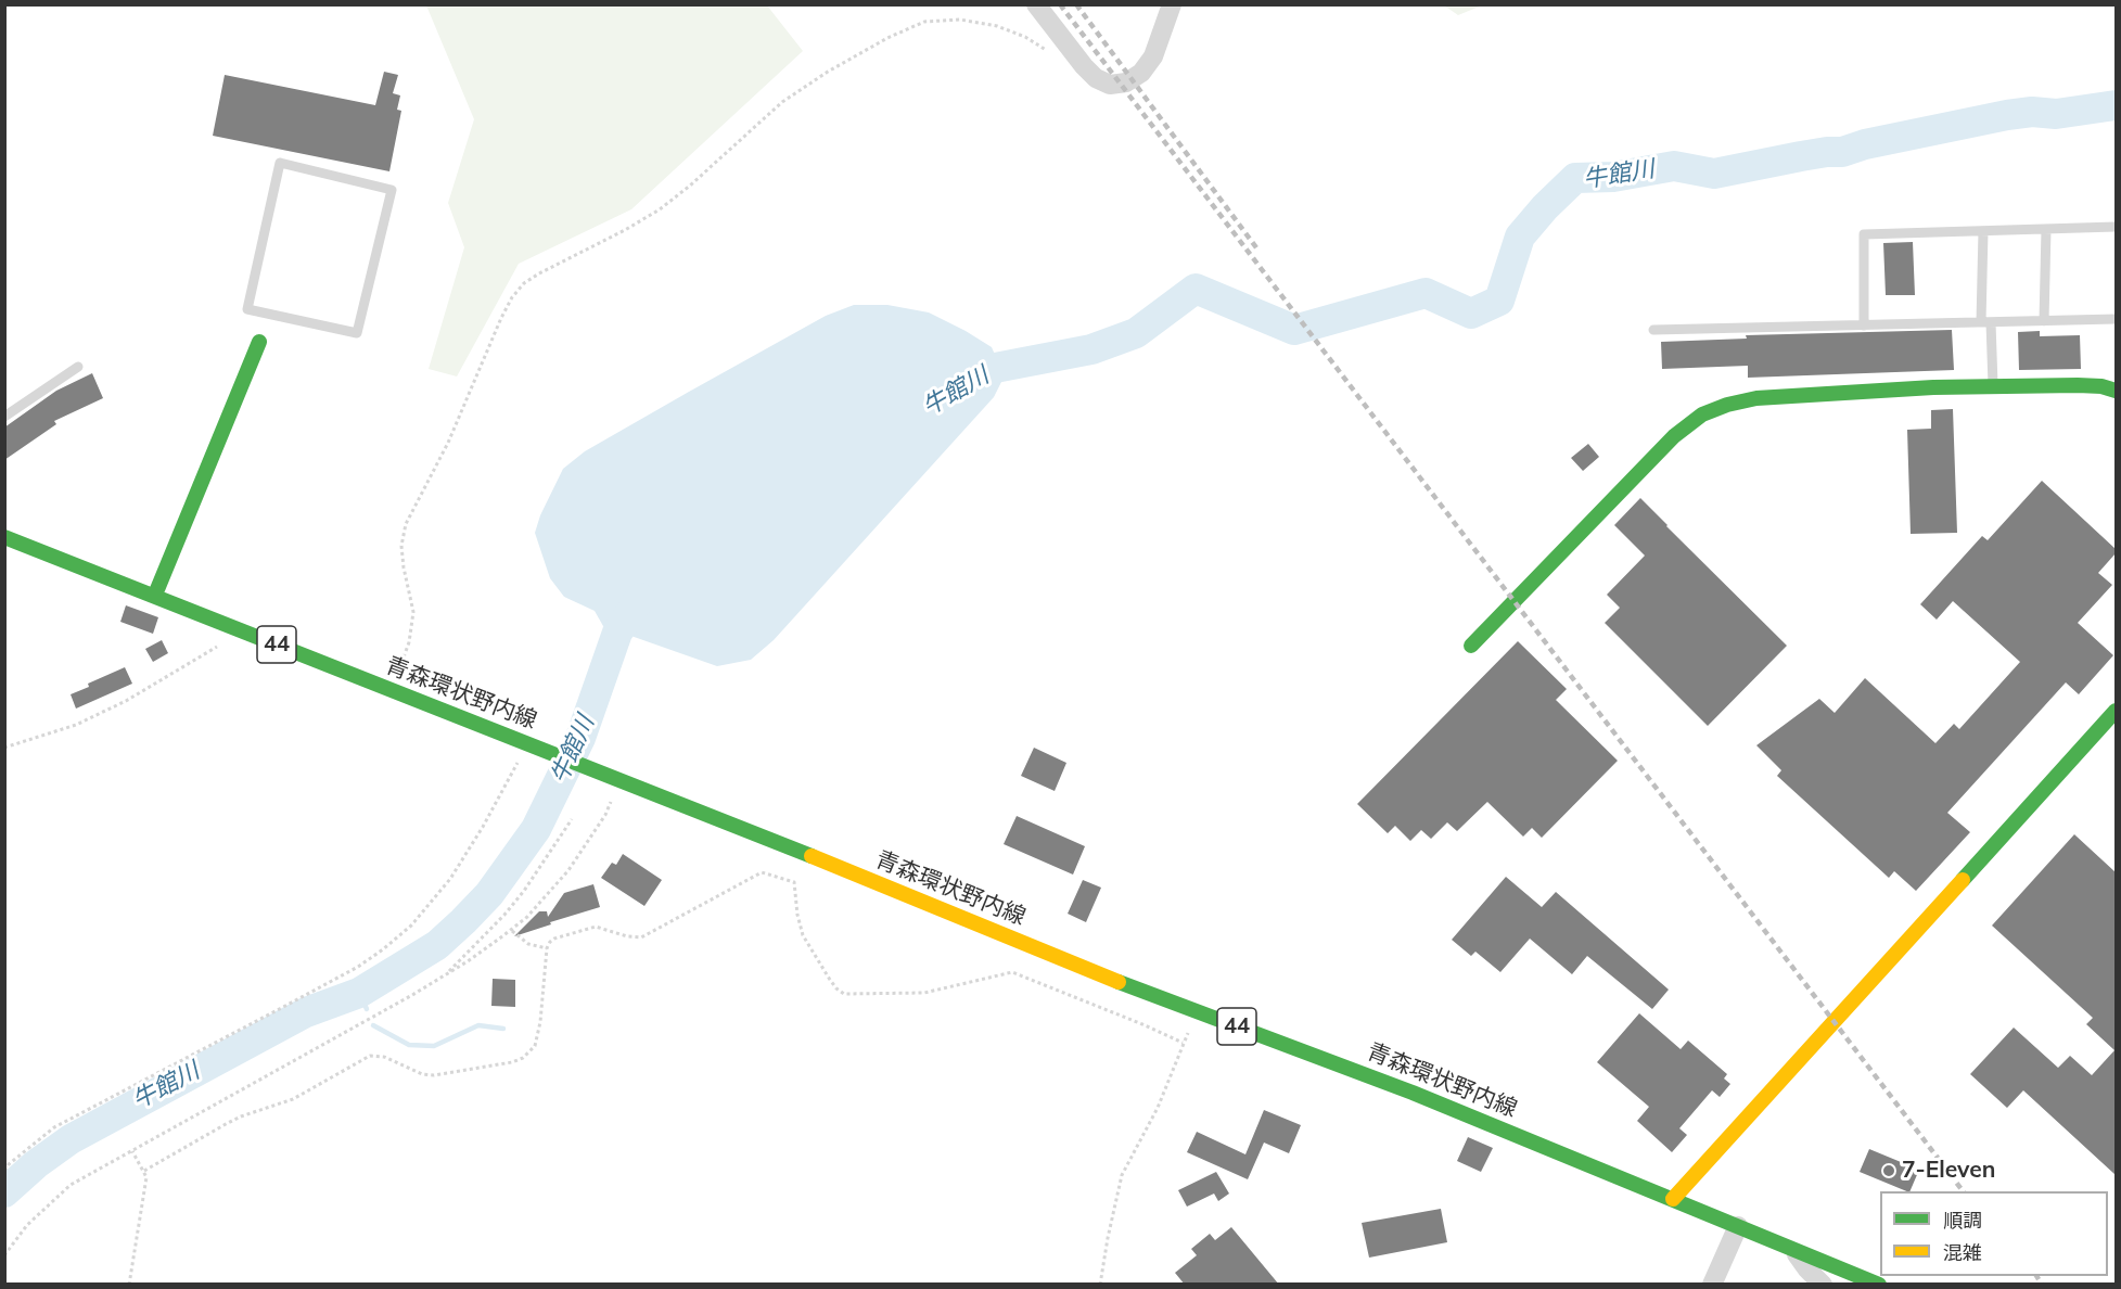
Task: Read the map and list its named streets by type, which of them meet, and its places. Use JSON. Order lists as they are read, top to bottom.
{
  "streets": {
    "main road": ["44", "青森環状野内線"]
  },
  "water": ["牛館川"],
  "places": ["7-Eleven"],
  "legend": ["順調", "混雑"]
}
